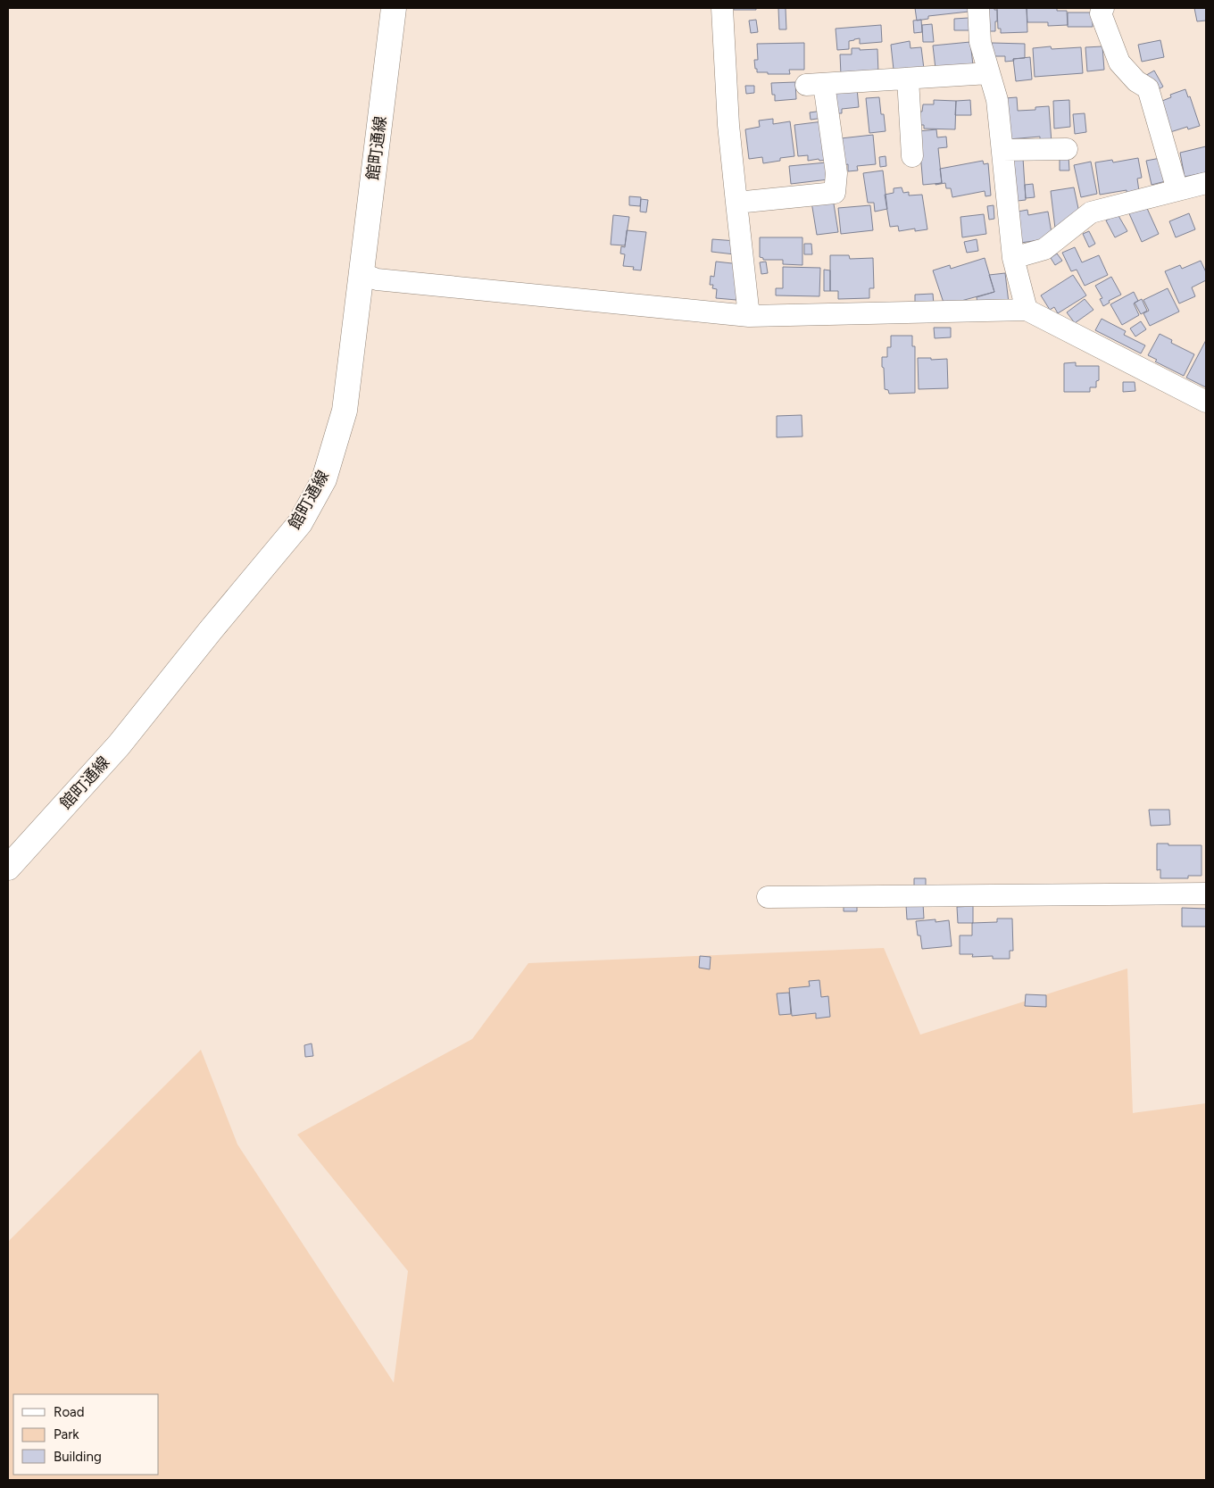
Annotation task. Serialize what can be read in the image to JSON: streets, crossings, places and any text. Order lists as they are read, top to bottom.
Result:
{
  "streets": {
    "main road": ["館町通線"]
  },
  "legend": ["Road", "Park", "Building"]
}
